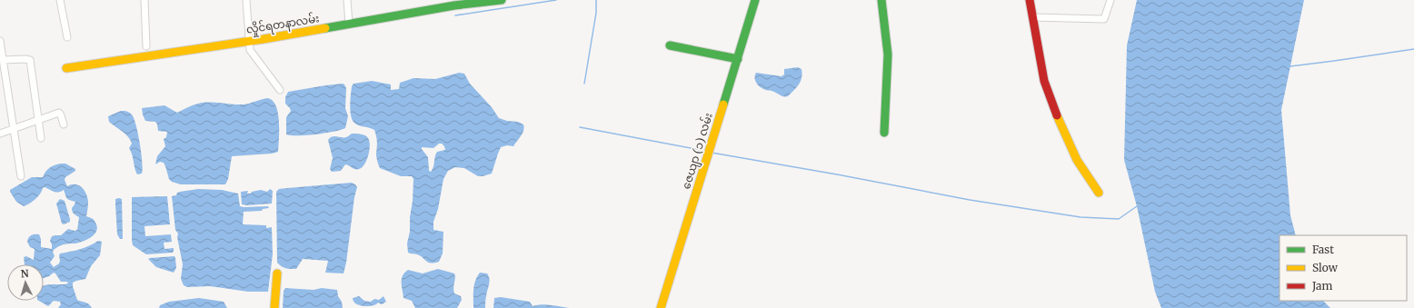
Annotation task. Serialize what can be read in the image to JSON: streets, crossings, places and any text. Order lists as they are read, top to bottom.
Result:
{
  "streets": {
    "street": ["လှိုင်ရတနာလမ်း", "ဇေယျာ (၁) လမ်း"]
  },
  "legend": ["Fast", "Slow", "Jam"],
  "north": "top"
}
